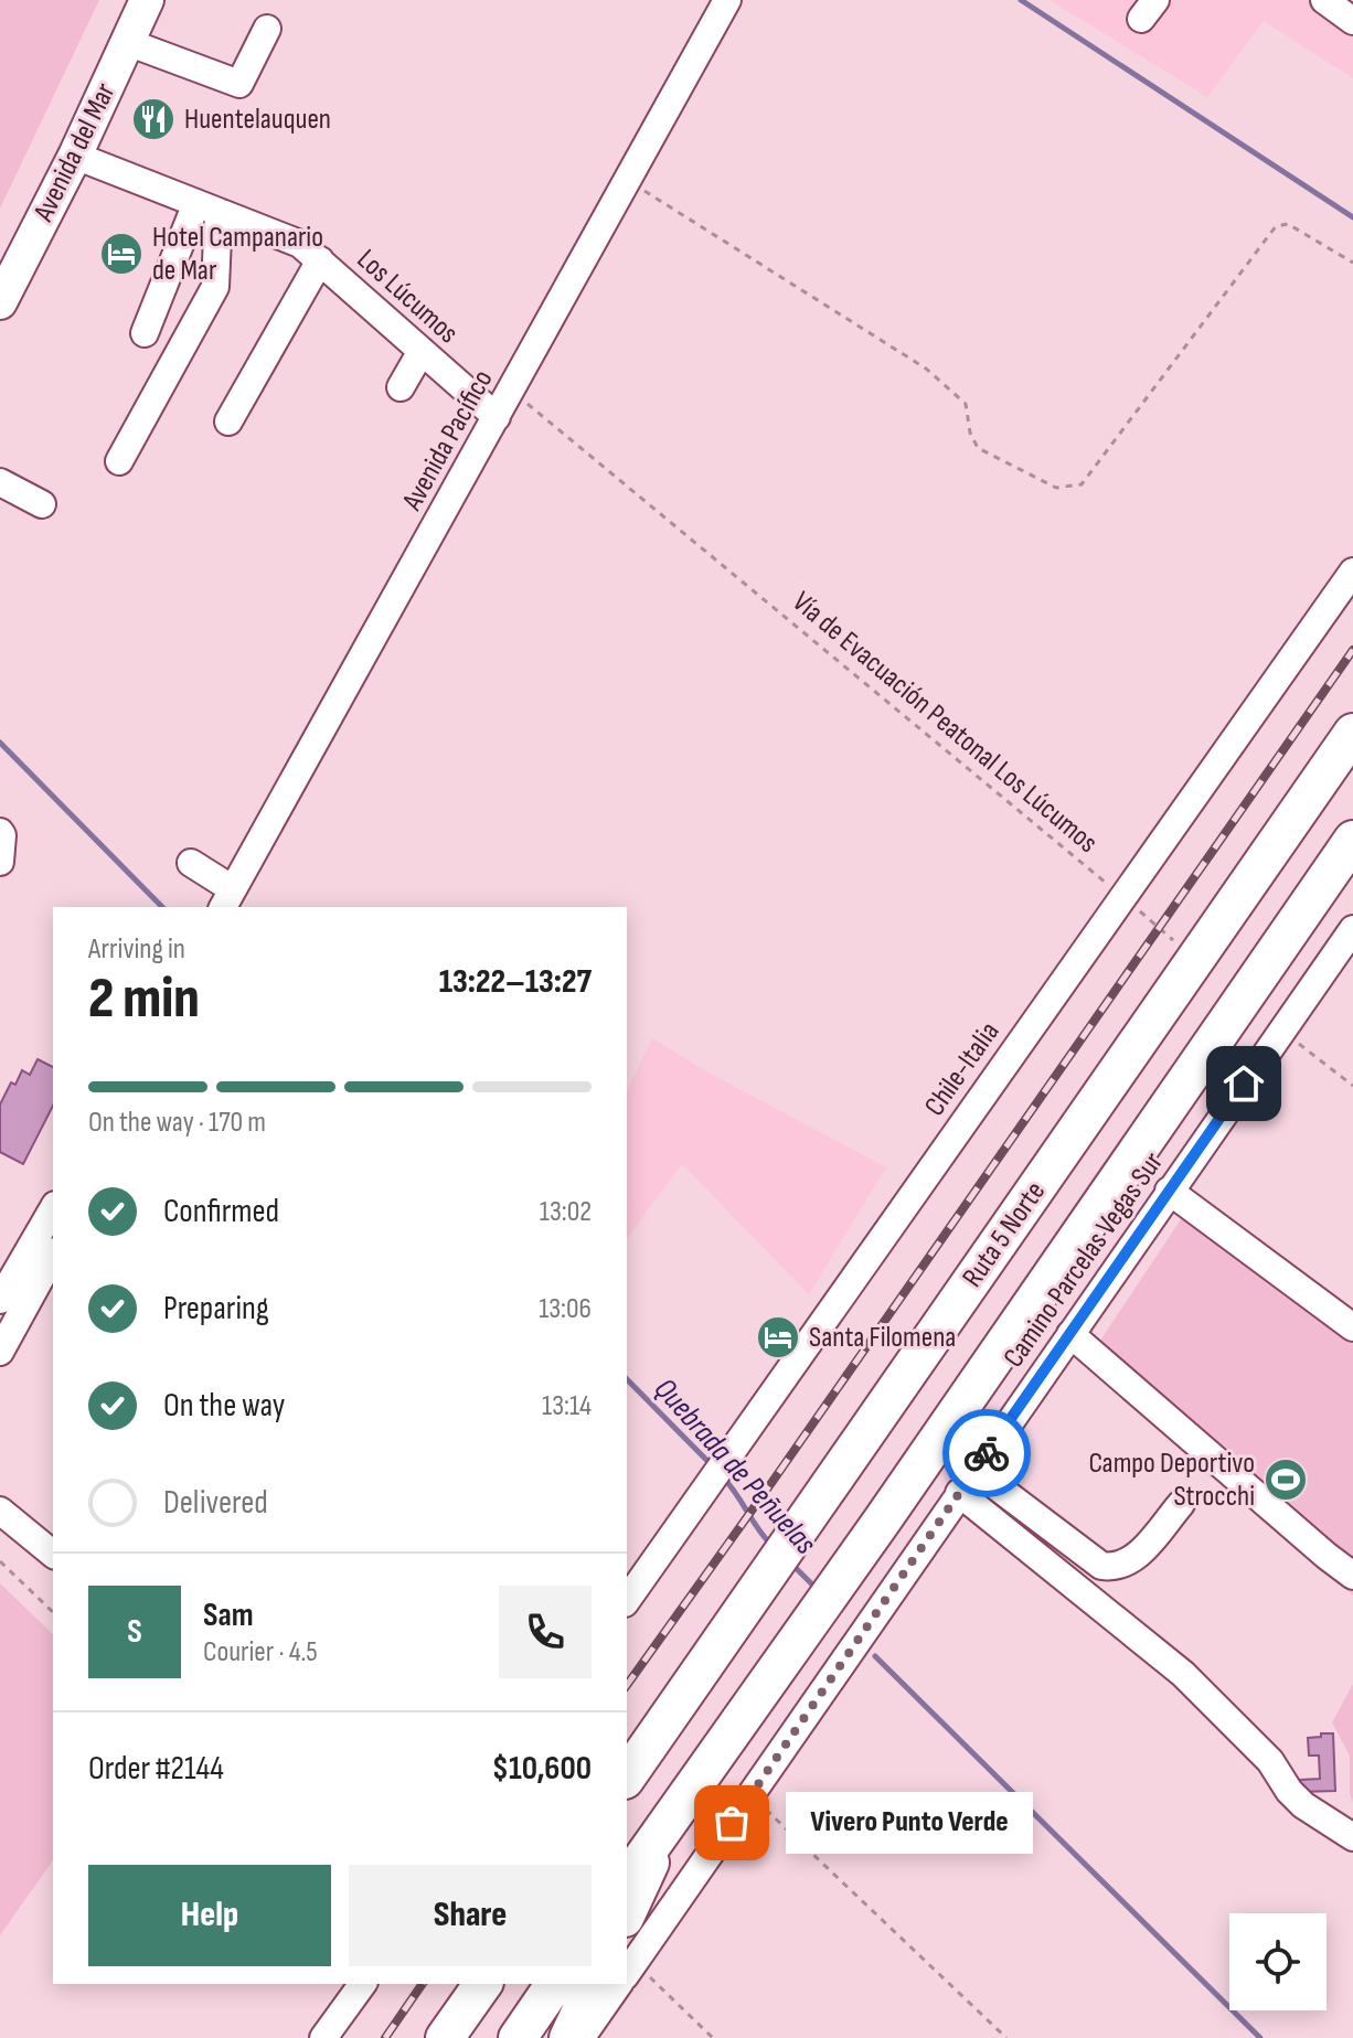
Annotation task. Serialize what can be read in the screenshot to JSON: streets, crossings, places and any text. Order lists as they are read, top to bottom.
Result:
{
  "streets": {
    "highway": ["Ruta 5 Norte"],
    "main road": ["Avenida del Mar"],
    "street": [
      "Los Lúcumos",
      "Avenida Pacífico",
      "Chile-Italia",
      "Camino Parcelas Vegas Sur"
    ],
    "path": ["Vía de Evacuación Peatonal Los Lúcumos"]
  },
  "crossings": [
    ["Avenida del Mar", "Los Lúcumos"],
    ["Los Lúcumos", "Avenida Pacífico"],
    ["Avenida Pacífico", "Vía de Evacuación Peatonal Los Lúcumos"],
    ["Vía de Evacuación Peatonal Los Lúcumos", "Chile-Italia"],
    ["Vía de Evacuación Peatonal Los Lúcumos", "Ruta 5 Norte"]
  ],
  "water": ["Quebrada de Peñuelas"],
  "places": {
    "restaurant": ["Huentelauquen"],
    "hotel": ["Hotel Campanario de Mar", "Santa Filomena"],
    "sports": ["Campo Deportivo Strocchi"],
    "other": ["Vivero Punto Verde"]
  },
  "page": {
    "heading": ["2 min", "Arriving in", "13:22–13:27"],
    "panel": [
      "Sam",
      "Courier · 4.5",
      "Order #2144",
      "$10,600"
    ],
    "bar": "On the way · 170 m",
    "list": [
      ["Confirmed", "13:02"],
      ["Preparing", "13:06"],
      ["On the way", "13:14"],
      "Delivered"
    ],
    "round": "S",
    "bubble": "Vivero Punto Verde",
    "buttons": ["Help", "Share"]
  }
}
